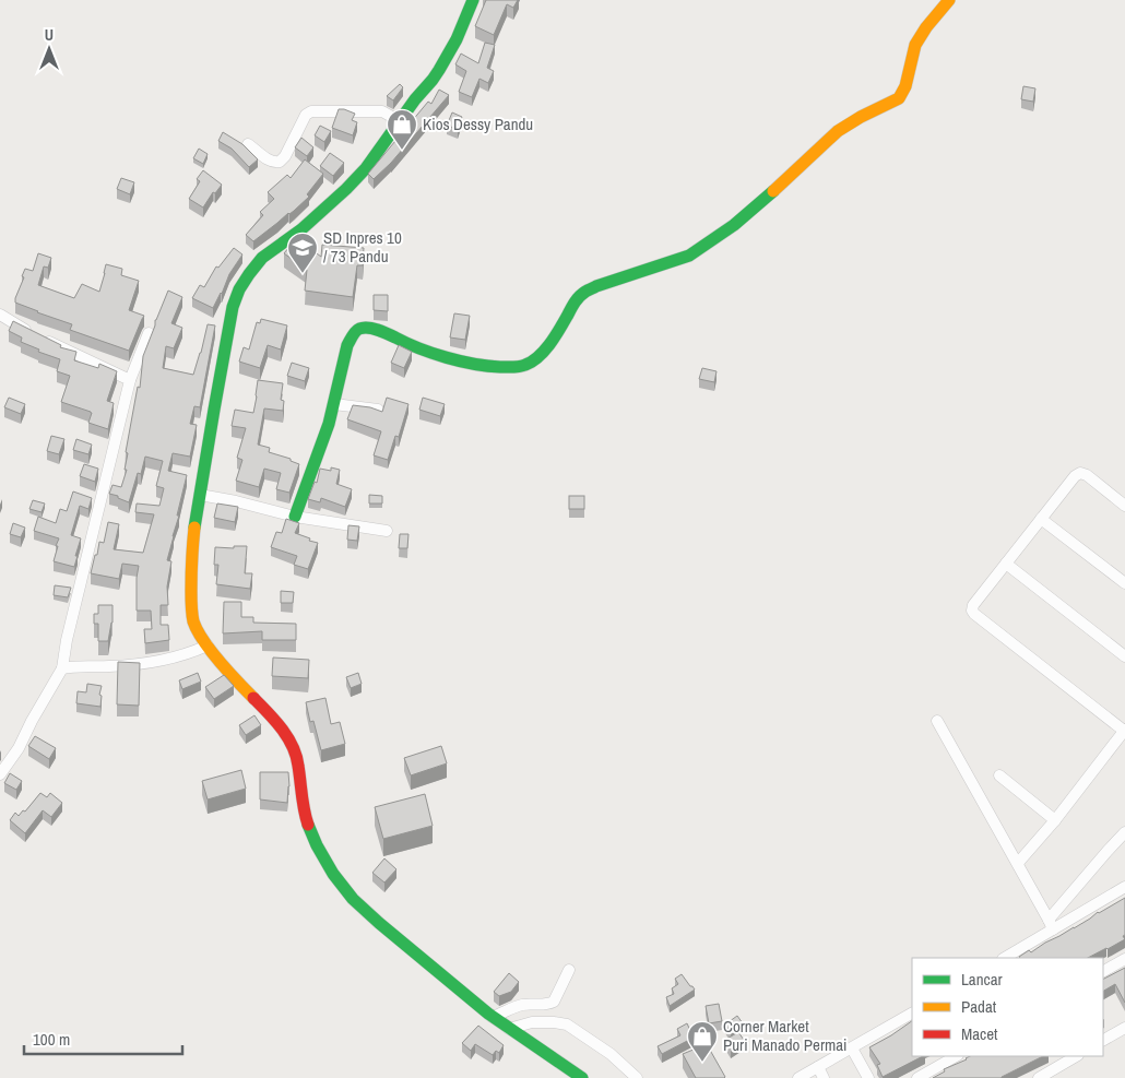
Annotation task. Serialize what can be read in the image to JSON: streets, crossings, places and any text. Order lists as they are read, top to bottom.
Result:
{
  "places": {
    "shop": ["Kios Dessy Pandu", "Corner Market Puri Manado Permai"],
    "school or university": ["SD Inpres 10 / 73 Pandu"]
  },
  "legend": ["Lancar", "Padat", "Macet"],
  "scale_bar": "100 m",
  "north": "top"
}
